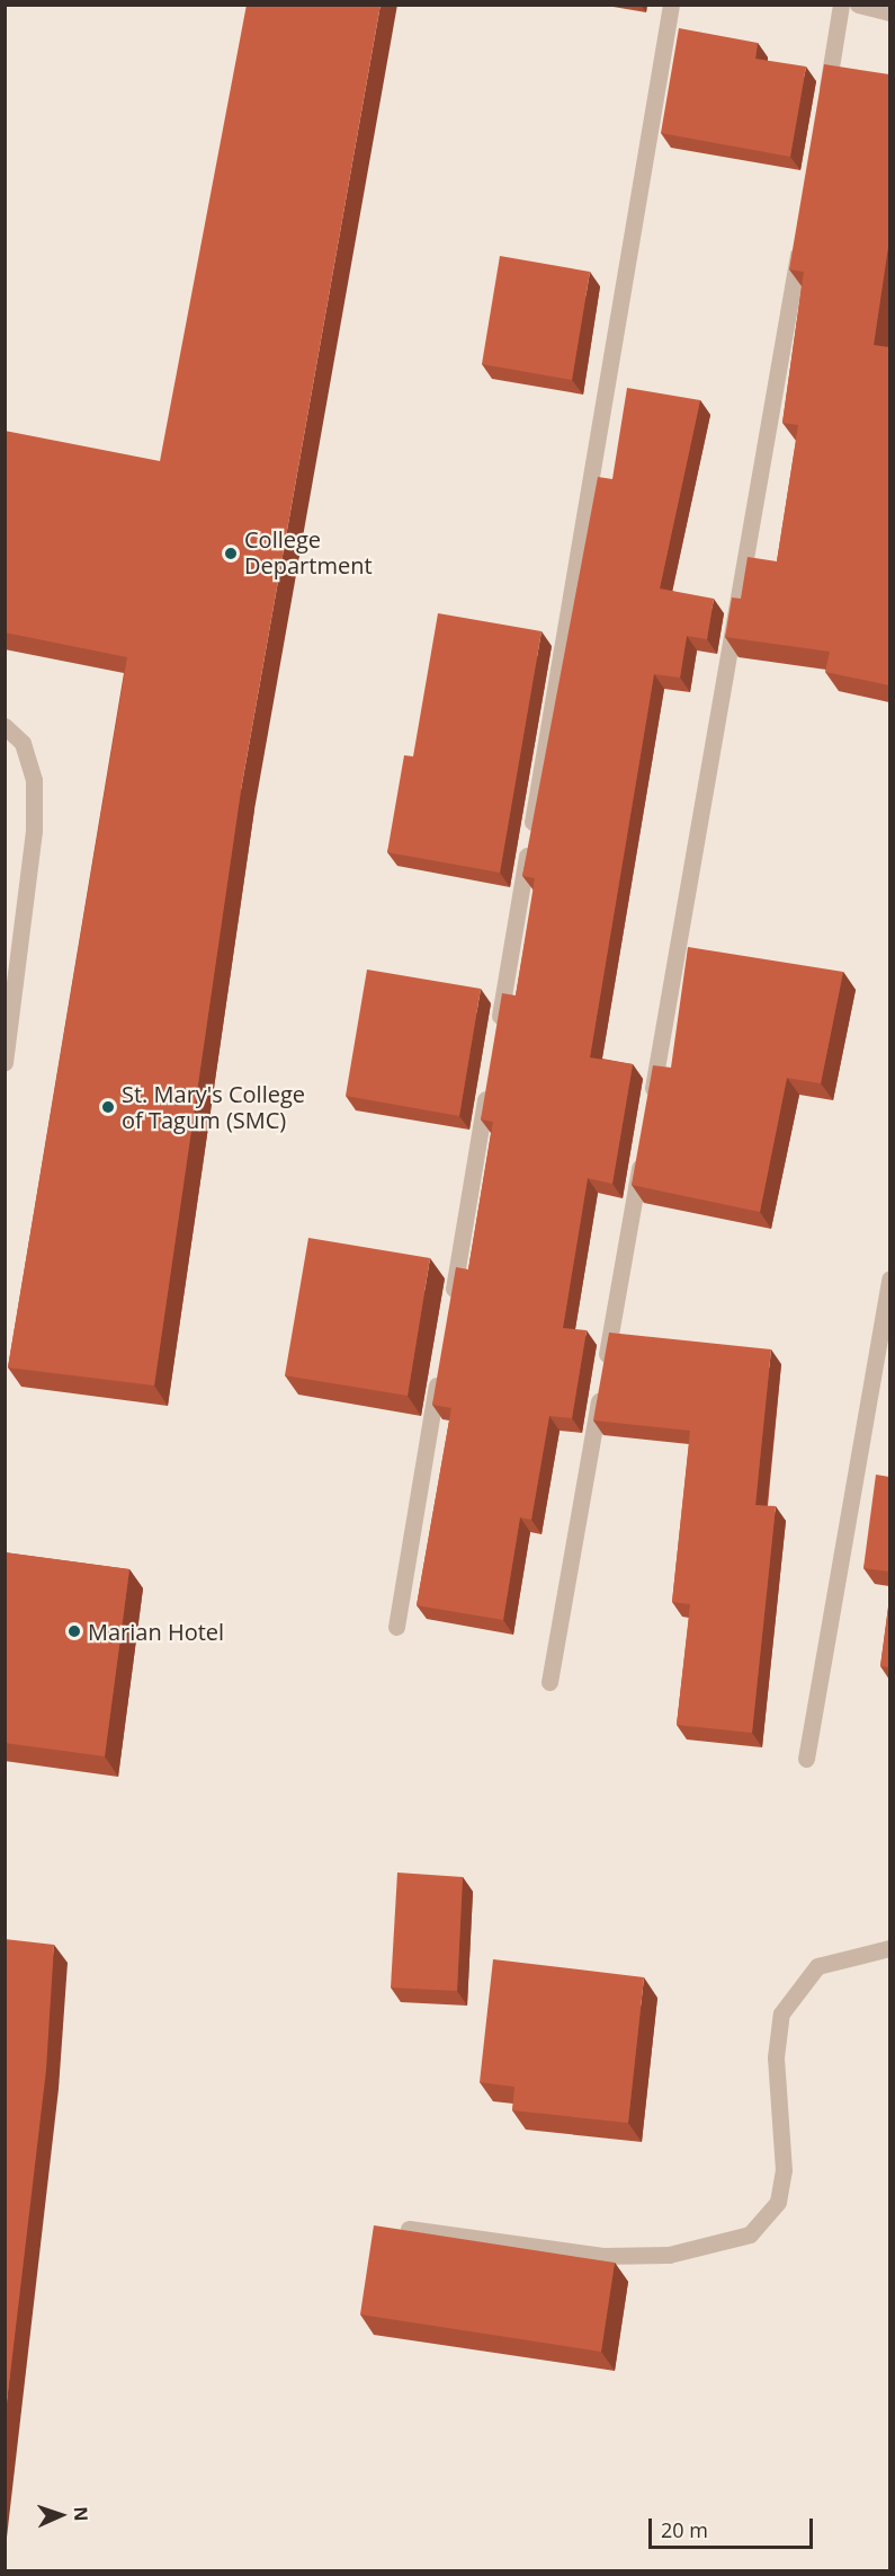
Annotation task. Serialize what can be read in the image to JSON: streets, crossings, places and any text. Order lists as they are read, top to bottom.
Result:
{
  "places": ["College Department", "St. Mary's College of Tagum (SMC)", "Marian Hotel"],
  "scale_bar": "20 m",
  "north": "right"
}
